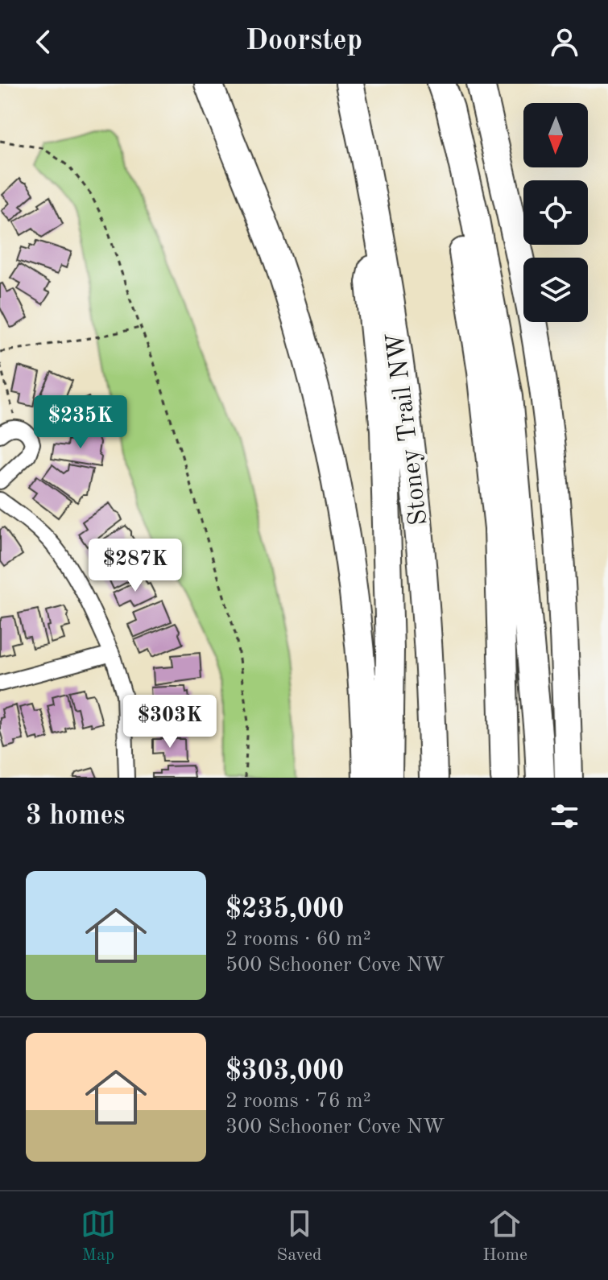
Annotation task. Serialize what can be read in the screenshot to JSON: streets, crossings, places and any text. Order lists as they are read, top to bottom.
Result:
{
  "streets": {
    "highway": ["Stoney Trail NW"]
  },
  "north": "bottom",
  "page": {
    "header": "Doorstep",
    "price": ["$235K", "$287K", "$303K"],
    "heading": "3 homes",
    "list": [
      {
        "name": "$235,000",
        "note": "2 rooms · 60 m² · 500 Schooner Cove NW"
      },
      {
        "name": "$303,000",
        "note": "2 rooms · 76 m² · 300 Schooner Cove NW"
      }
    ],
    "tabs": ["Map", "Saved", "Home"]
  }
}
